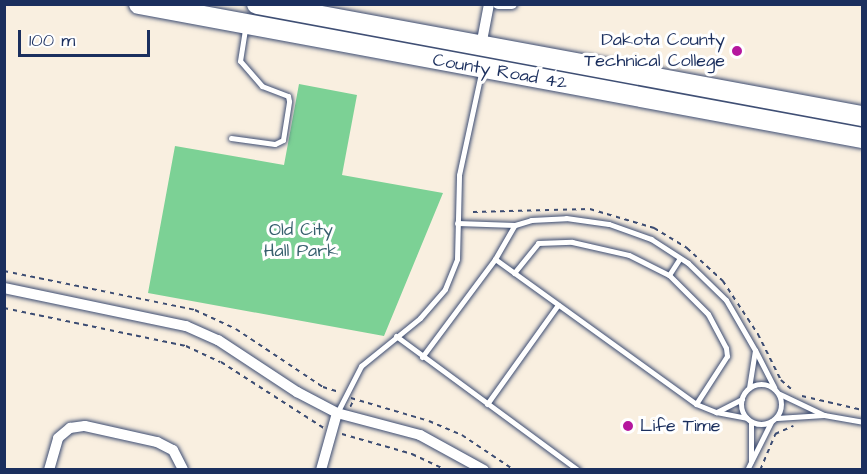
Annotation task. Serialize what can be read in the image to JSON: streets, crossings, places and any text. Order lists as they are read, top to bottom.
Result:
{
  "streets": {
    "highway": ["County Road 42"]
  },
  "parks": ["Old City Hall Park"],
  "places": ["Dakota County Technical College", "Life Time"],
  "scale_bar": "100 m"
}
